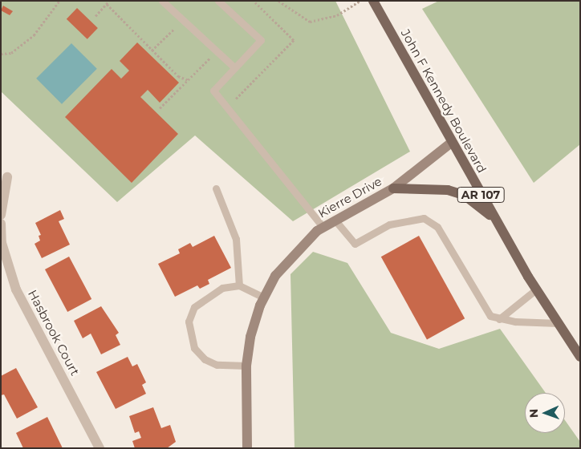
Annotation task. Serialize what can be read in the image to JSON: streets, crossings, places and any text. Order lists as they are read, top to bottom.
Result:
{
  "streets": {
    "main road": ["John F Kennedy Boulevard", "AR 107"],
    "street": ["Kierre Drive", "Hasbrook Court"]
  },
  "crossings": [
    ["John F Kennedy Boulevard", "Kierre Drive"]
  ],
  "north": "left"
}
